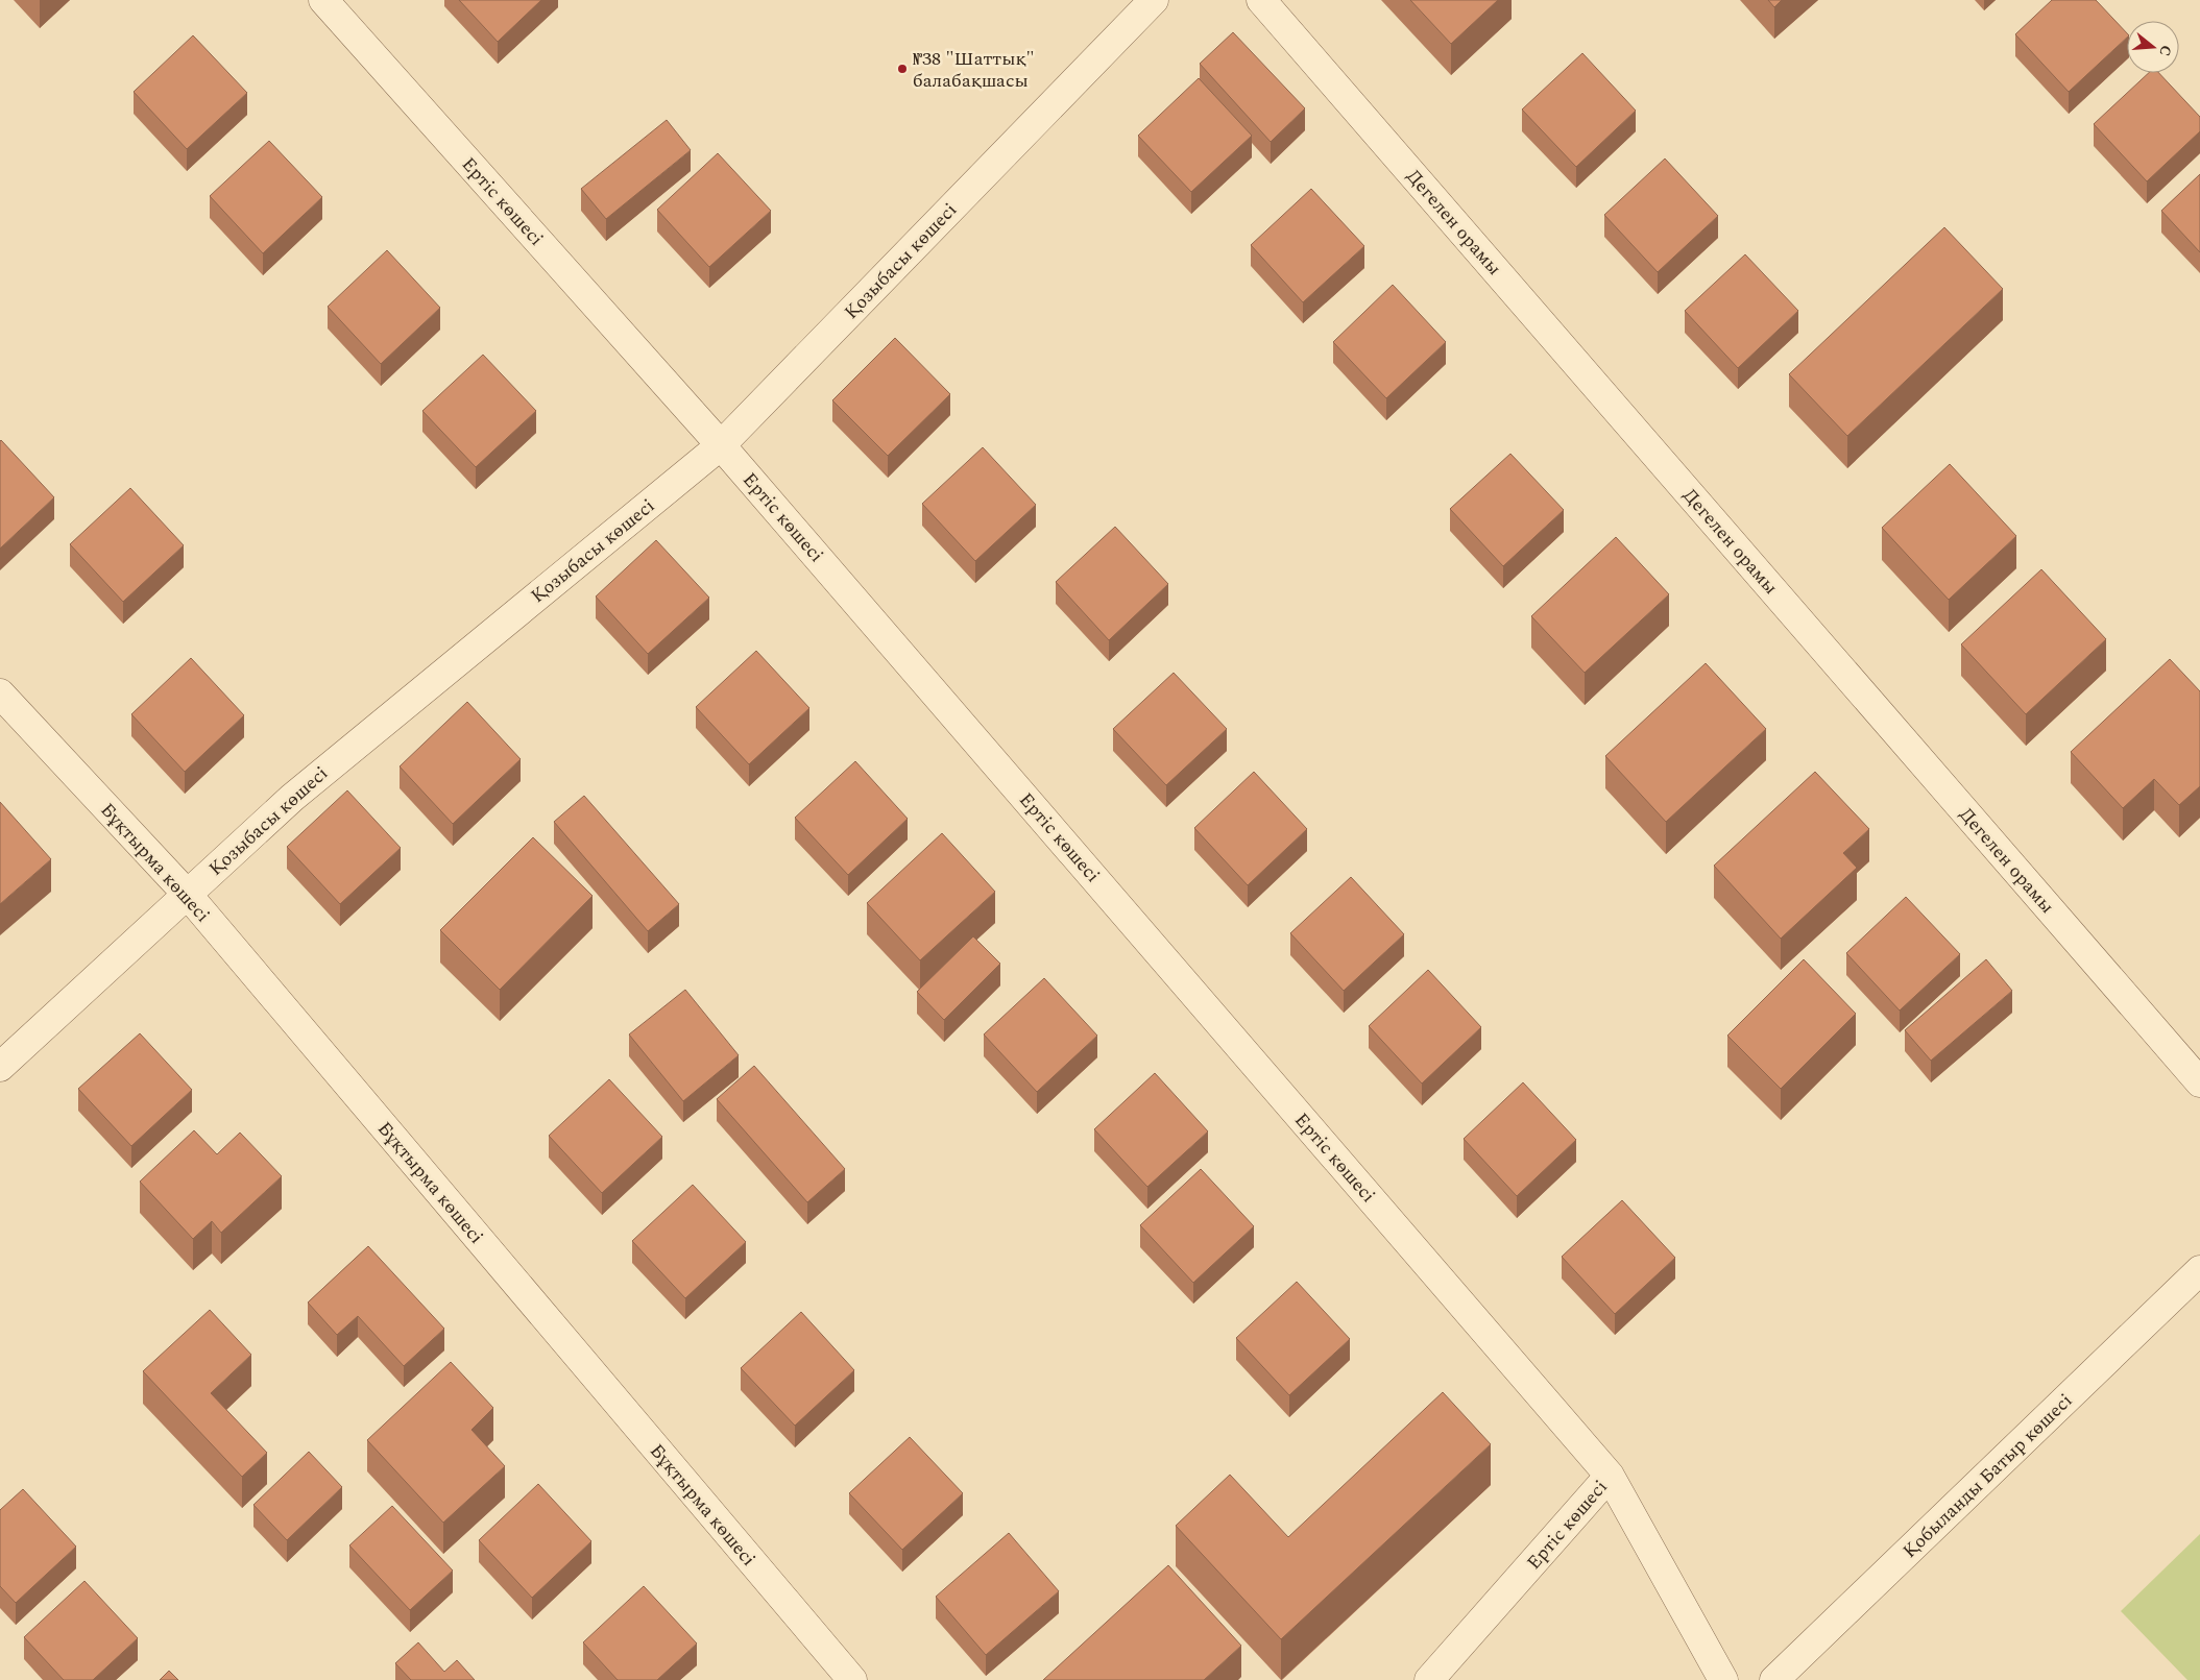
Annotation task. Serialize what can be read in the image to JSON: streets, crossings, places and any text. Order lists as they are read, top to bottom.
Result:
{
  "streets": {
    "street": [
      "Ертіс көшесі",
      "Дегелен орамы",
      "Қозыбасы көшесі",
      "Бұқтырма көшесі",
      "Қобыланды Батыр көшесі"
    ]
  },
  "crossings": [
    ["Ертіс көшесі", "Қозыбасы көшесі"],
    ["Қозыбасы көшесі", "Бұқтырма көшесі"]
  ],
  "places": ["№38 \"Шаттық\" балабақшасы"],
  "north": "right"
}
